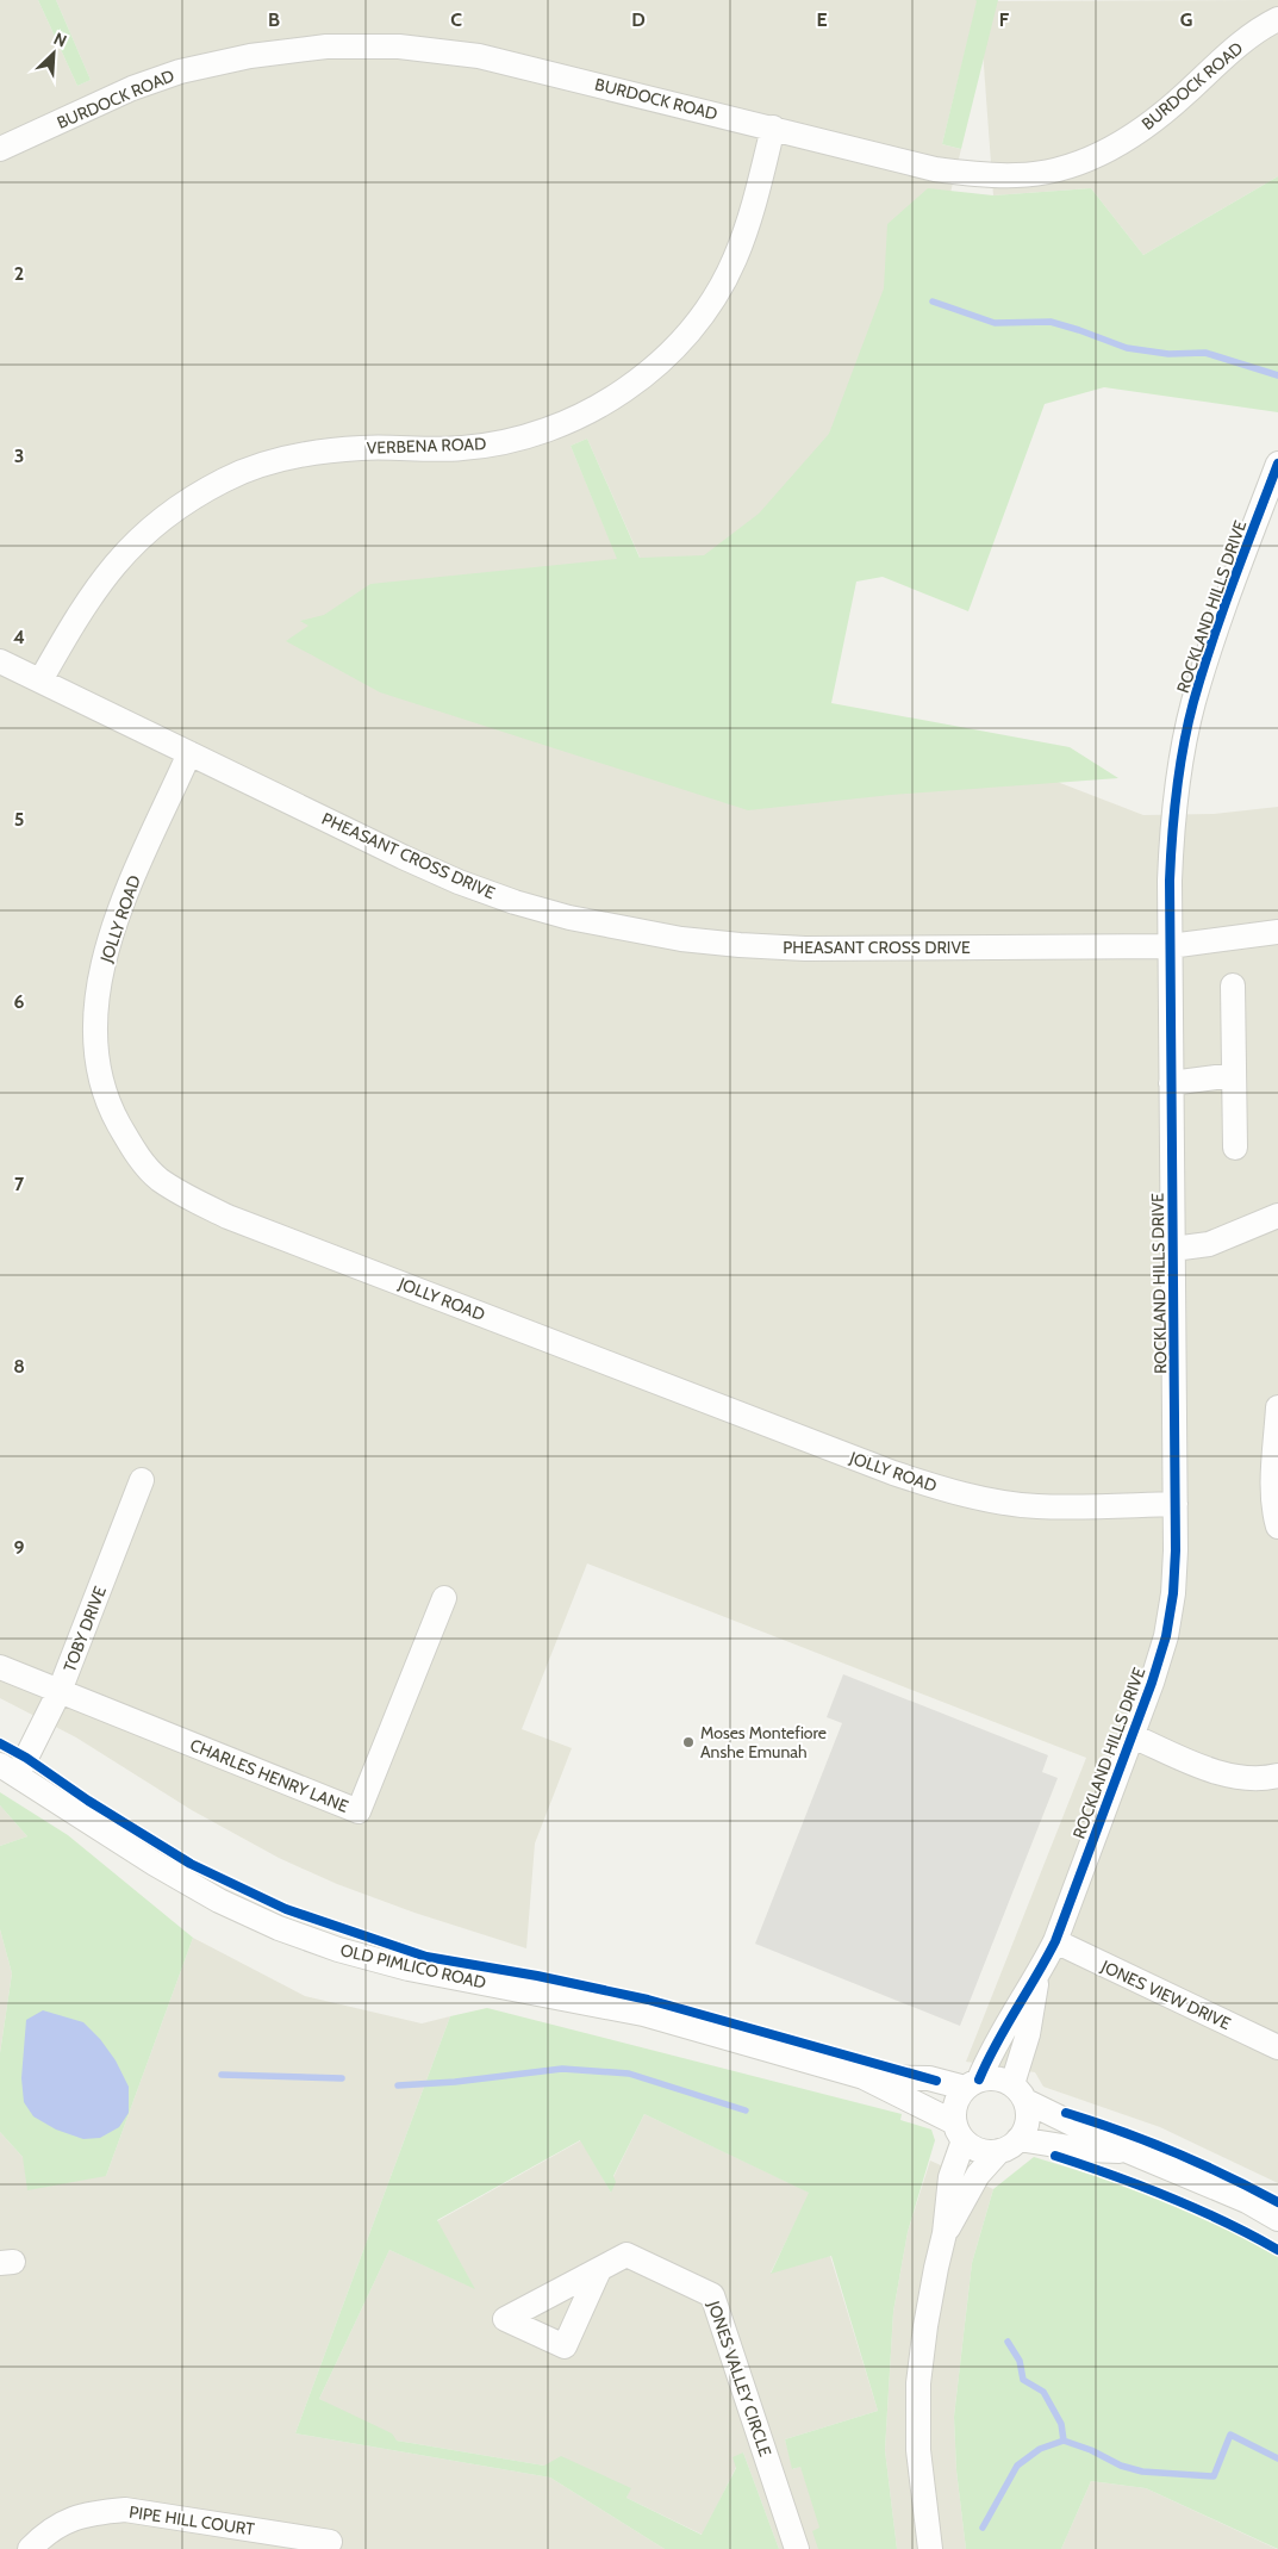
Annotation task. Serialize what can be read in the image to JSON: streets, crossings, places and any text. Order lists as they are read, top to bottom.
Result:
{
  "streets": {
    "street": [
      "BURDOCK ROAD",
      "VERBENA ROAD",
      "ROCKLAND HILLS DRIVE",
      "PHEASANT CROSS DRIVE",
      "JOLLY ROAD",
      "TOBY DRIVE",
      "CHARLES HENRY LANE",
      "OLD PIMLICO ROAD",
      "JONES VIEW DRIVE",
      "JONES VALLEY CIRCLE",
      "PIPE HILL COURT"
    ]
  },
  "crossings": [
    ["BURDOCK ROAD", "VERBENA ROAD"],
    ["VERBENA ROAD", "PHEASANT CROSS DRIVE"],
    ["ROCKLAND HILLS DRIVE", "PHEASANT CROSS DRIVE"],
    ["ROCKLAND HILLS DRIVE", "JOLLY ROAD"],
    ["ROCKLAND HILLS DRIVE", "OLD PIMLICO ROAD"],
    ["ROCKLAND HILLS DRIVE", "JONES VIEW DRIVE"],
    ["PHEASANT CROSS DRIVE", "JOLLY ROAD"],
    ["TOBY DRIVE", "CHARLES HENRY LANE"],
    ["TOBY DRIVE", "OLD PIMLICO ROAD"]
  ],
  "places": ["Moses Montefiore Anshe Emunah"],
  "north": "top right",
  "grid": {
    "columns": [
      "B",
      "C",
      "D",
      "E",
      "F",
      "G"
    ],
    "rows": [
      "2",
      "3",
      "4",
      "5",
      "6",
      "7",
      "8",
      "9"
    ]
  }
}
